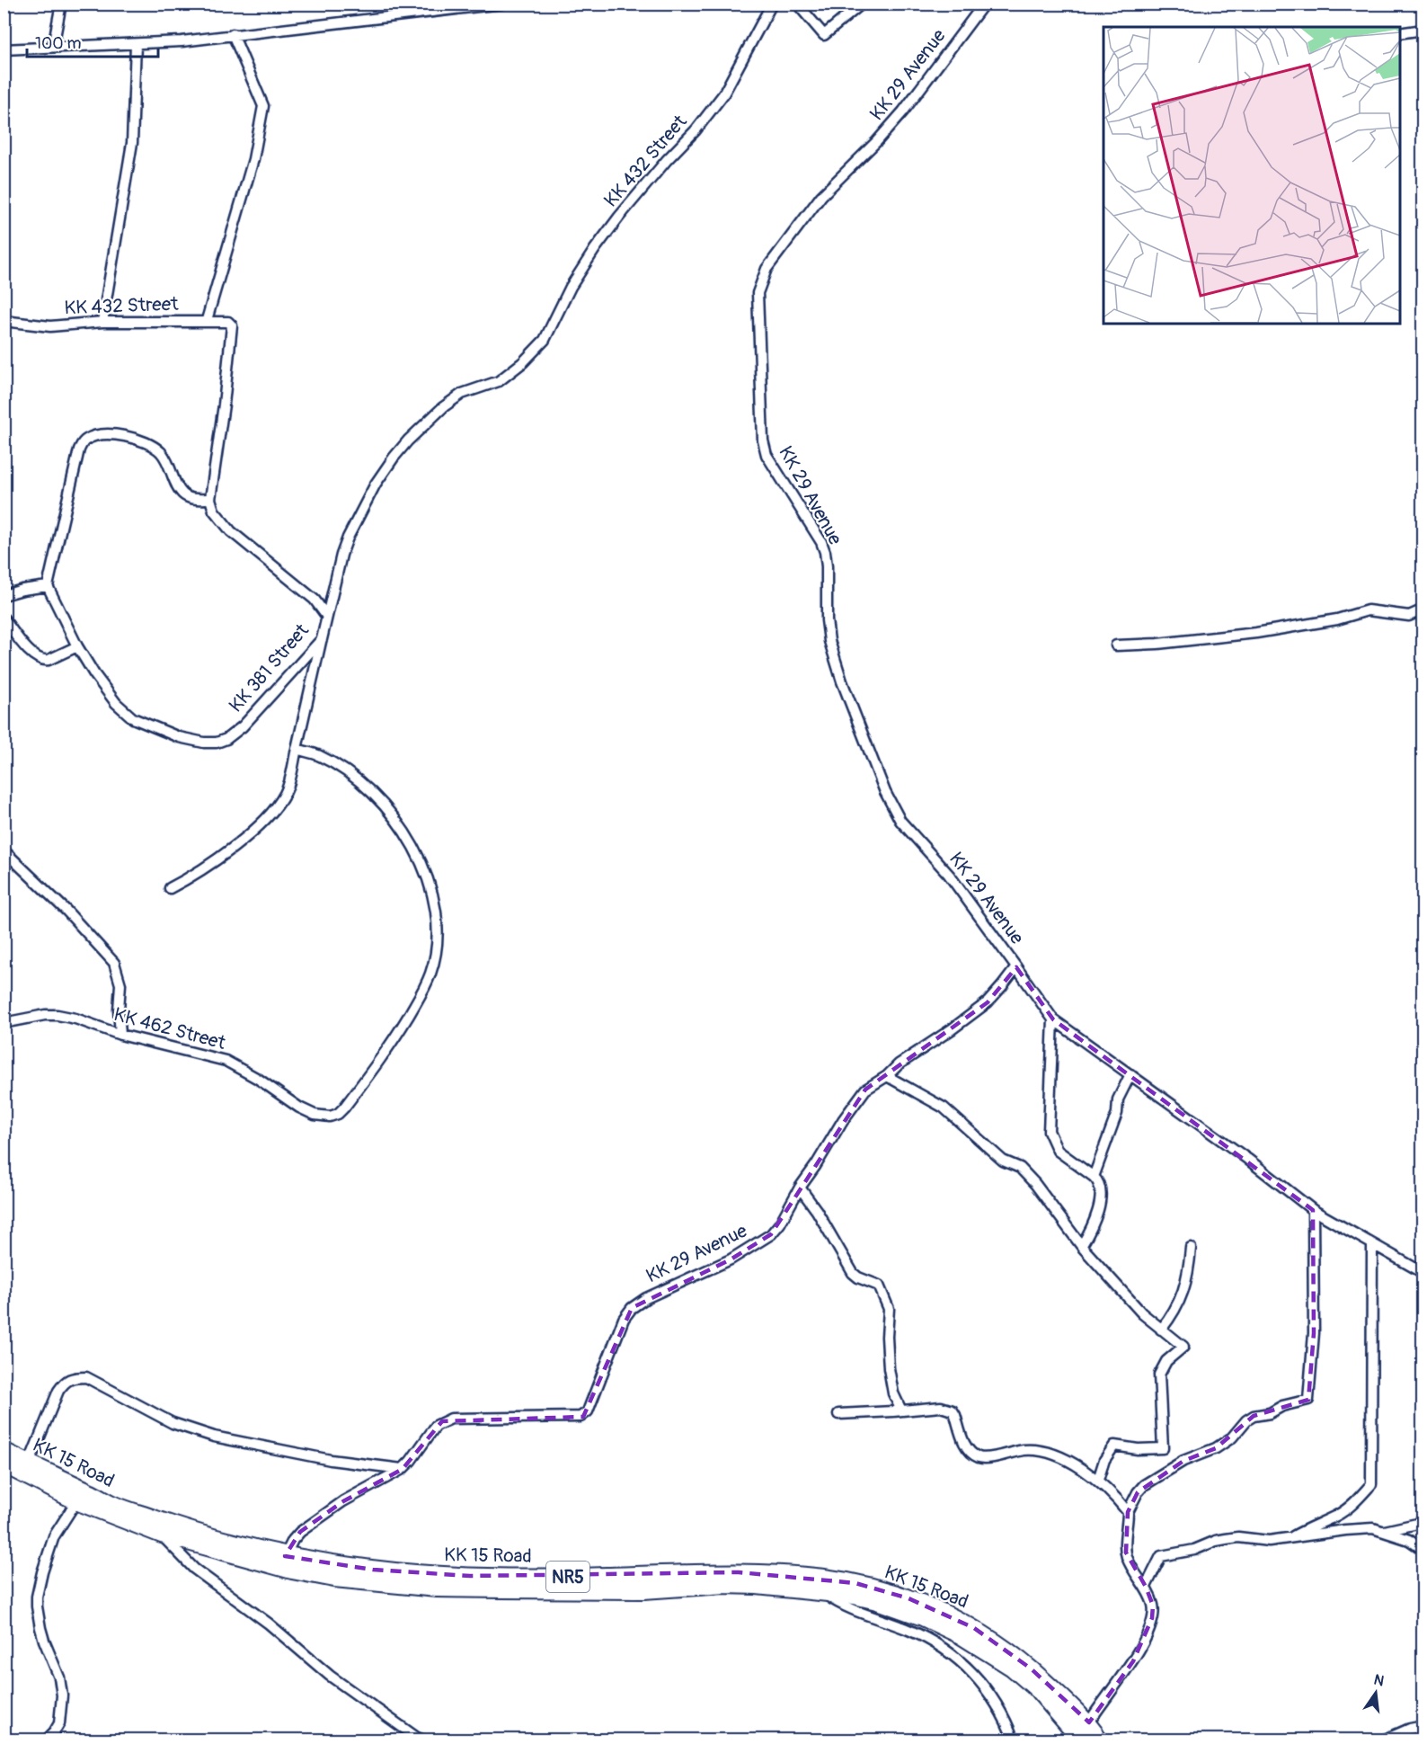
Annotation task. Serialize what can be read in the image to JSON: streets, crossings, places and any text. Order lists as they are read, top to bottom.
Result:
{
  "streets": {
    "highway": ["KK 15 Road", "NR5"],
    "street": [
      "KK 29 Avenue",
      "KK 432 Street",
      "KK 381 Street",
      "KK 462 Street"
    ]
  },
  "crossings": [
    ["KK 29 Avenue", "KK 15 Road"],
    ["KK 432 Street", "KK 381 Street"]
  ],
  "scale_bar": "100 m",
  "north": "top"
}
